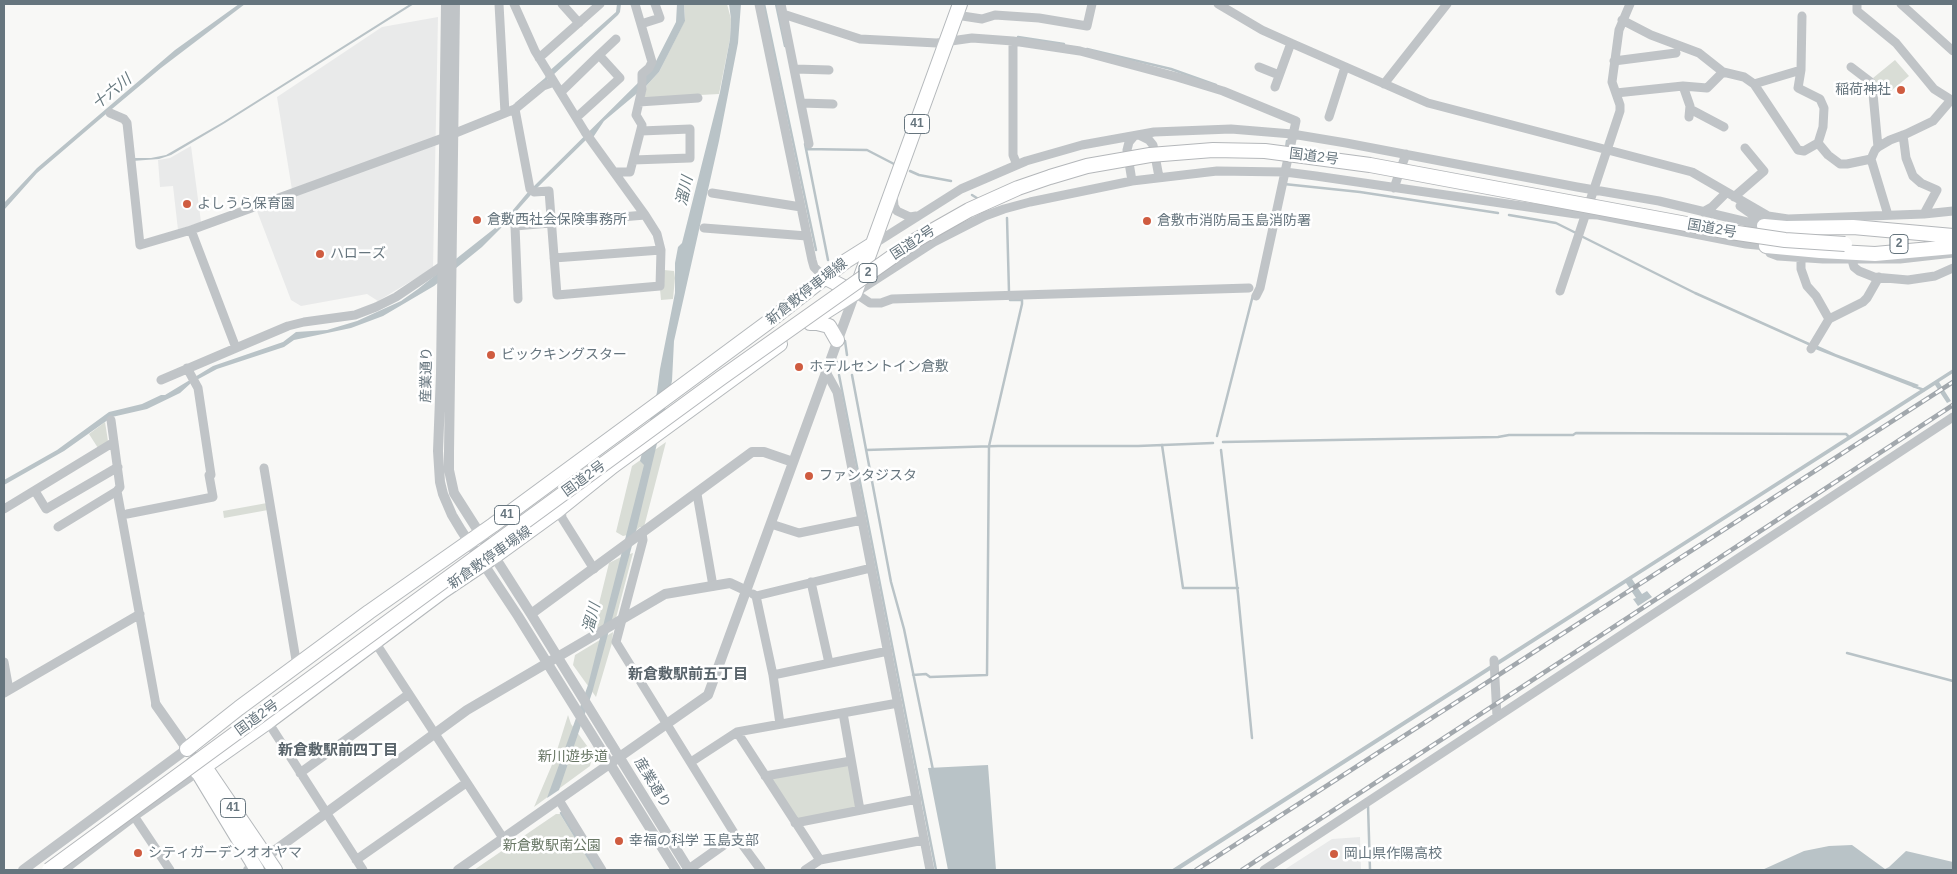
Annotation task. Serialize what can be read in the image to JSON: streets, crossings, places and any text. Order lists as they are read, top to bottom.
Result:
{
  "streets": {
    "main road": [
      "41",
      "国道2号",
      "2",
      "新倉敷停車場線"
    ],
    "street": ["産業通り"]
  },
  "crossings": [
    ["41", "新倉敷停車場線"],
    ["新倉敷停車場線", "産業通り"]
  ],
  "districts": ["新倉敷駅前五丁目", "新倉敷駅前四丁目"],
  "water": ["十六川", "溜川"],
  "parks": ["新川遊歩道", "新倉敷駅南公園"],
  "places": [
    "稲荷神社",
    "よしうら保育園",
    "倉敷西社会保険事務所",
    "倉敷市消防局玉島消防署",
    "ハローズ",
    "ビックキングスター",
    "ホテルセントイン倉敷",
    "ファンタジスタ",
    "幸福の科学 玉島支部",
    "シティガーデンオオヤマ",
    "岡山県作陽高校"
  ]
}
